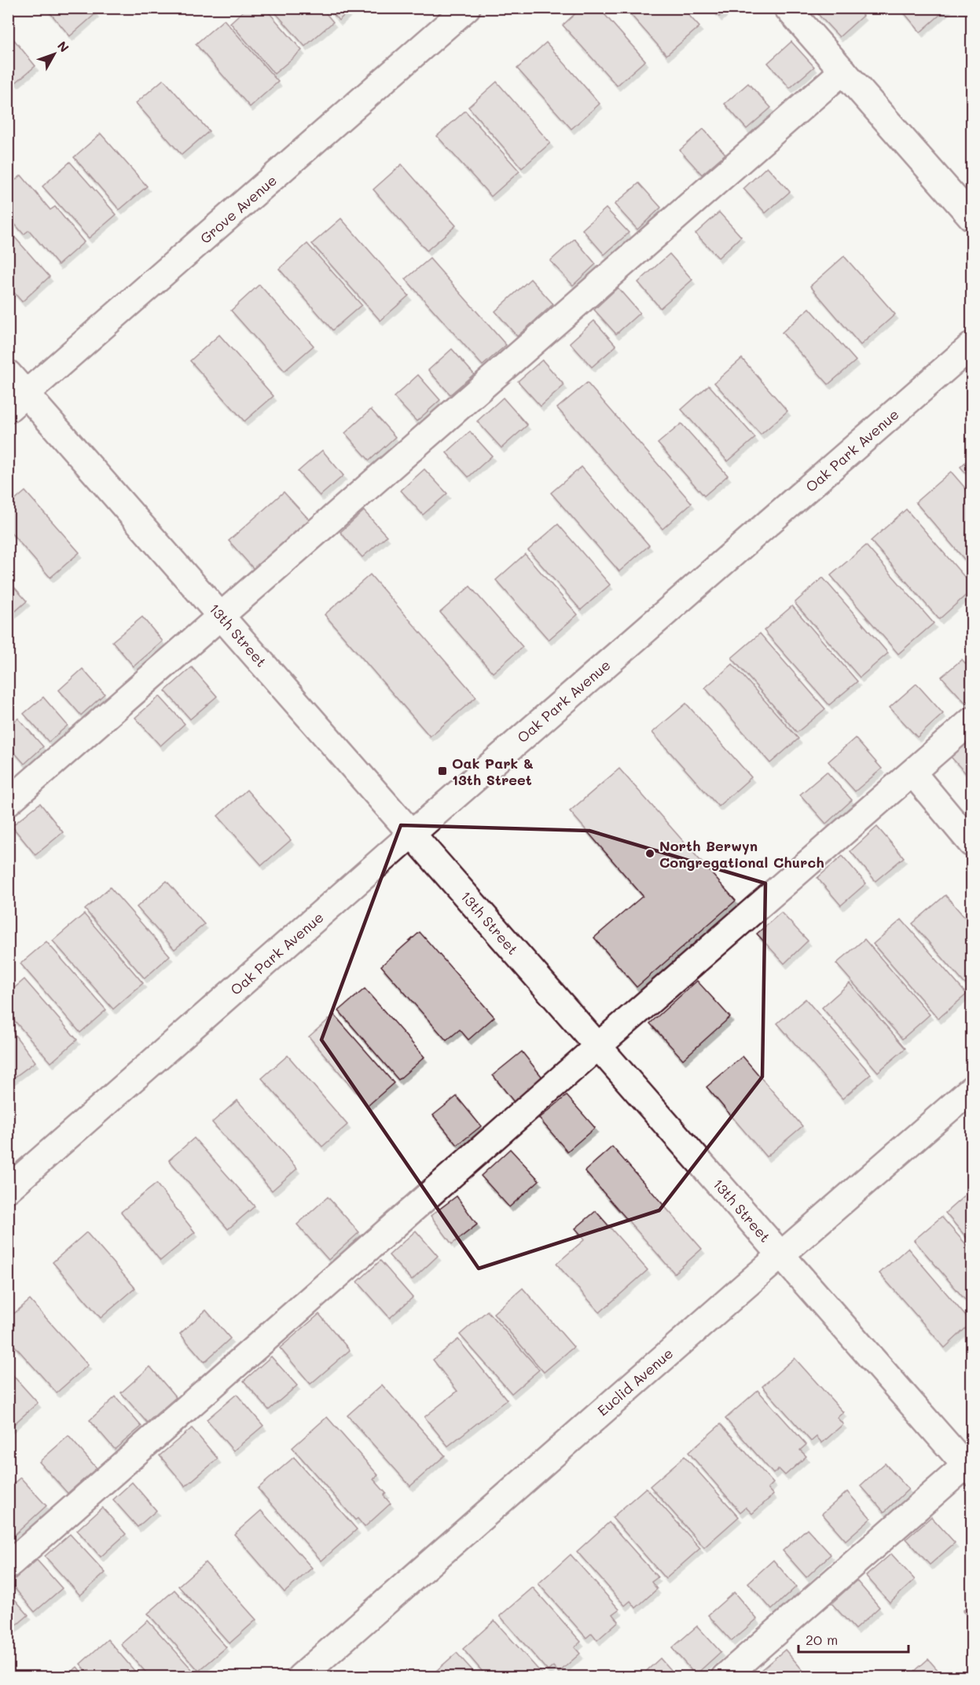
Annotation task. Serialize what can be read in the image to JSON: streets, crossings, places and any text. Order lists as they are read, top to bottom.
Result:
{
  "streets": {
    "street": [
      "Grove Avenue",
      "Oak Park Avenue",
      "13th Street",
      "Euclid Avenue"
    ]
  },
  "crossings": [
    ["Grove Avenue", "13th Street"],
    ["Oak Park Avenue", "13th Street"],
    ["13th Street", "Euclid Avenue"]
  ],
  "places": {
    "transit": ["Oak Park & 13th Street"],
    "other": ["North Berwyn Congregational Church"]
  },
  "scale_bar": "20 m",
  "north": "top right"
}
